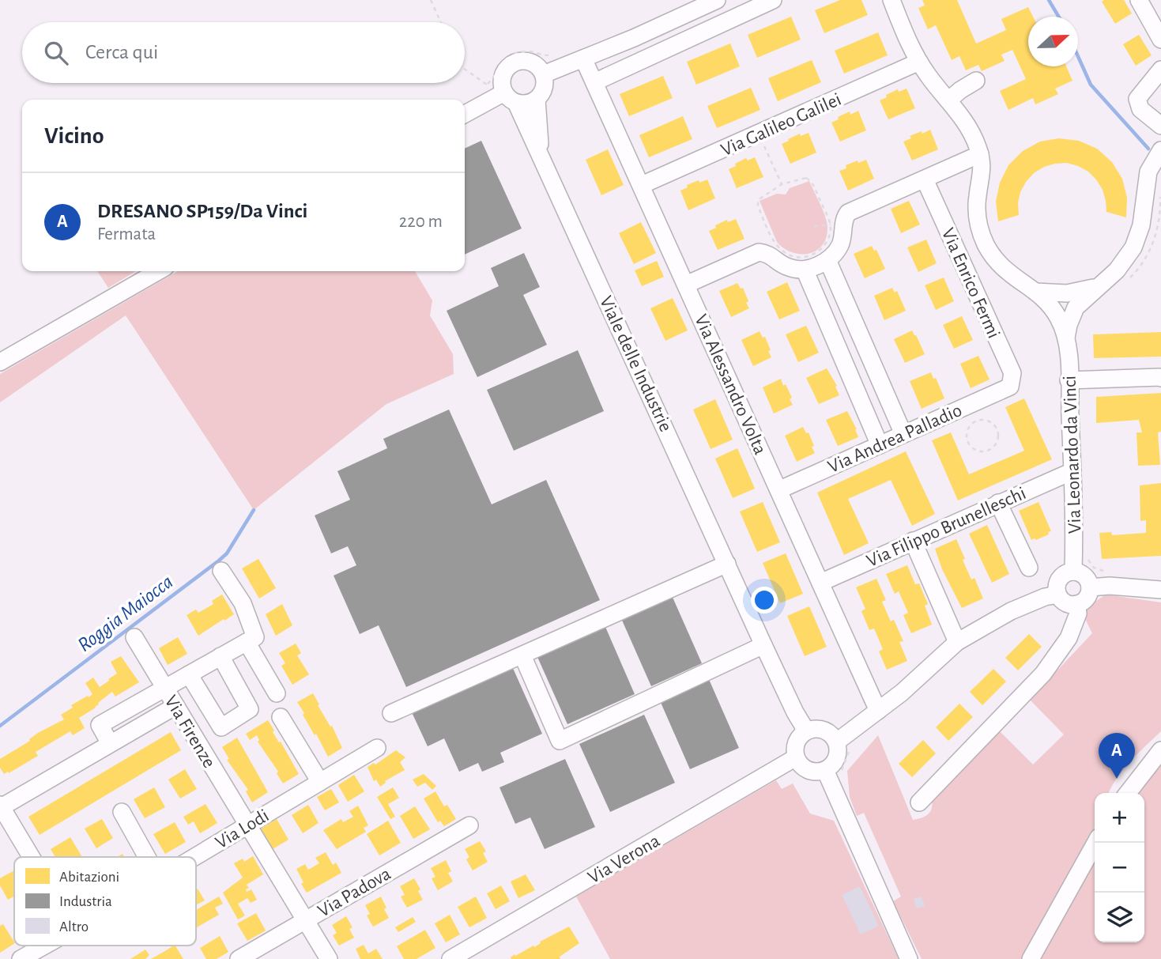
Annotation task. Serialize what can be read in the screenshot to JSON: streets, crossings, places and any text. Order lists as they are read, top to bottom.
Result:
{
  "streets": {
    "street": [
      "Via Galileo Galilei",
      "Via Enrico Fermi",
      "Viale delle Industrie",
      "Via Alessandro Volta",
      "Via Andrea Palladio",
      "Via Leonardo da Vinci",
      "Via Filippo Brunelleschi",
      "Via Firenze",
      "Via Lodi",
      "Via Verona",
      "Via Padova"
    ]
  },
  "crossings": [
    ["Via Galileo Galilei", "Via Alessandro Volta"],
    ["Via Galileo Galilei", "Via Leonardo da Vinci"],
    ["Via Enrico Fermi", "Via Andrea Palladio"],
    ["Viale delle Industrie", "Via Verona"],
    ["Via Alessandro Volta", "Via Andrea Palladio"],
    ["Via Alessandro Volta", "Via Filippo Brunelleschi"],
    ["Via Leonardo da Vinci", "Via Filippo Brunelleschi"],
    ["Via Firenze", "Via Lodi"],
    ["Via Firenze", "Via Padova"]
  ],
  "water": ["Roggia Maiocca"],
  "legend": ["Abitazioni", "Industria", "Altro"],
  "north": "right",
  "page": {
    "search": "Cerca qui",
    "heading": "Vicino",
    "list": [
      {
        "mark": "A",
        "name": "DRESANO SP159/Da Vinci",
        "note": "Fermata",
        "value": "220 m"
      }
    ],
    "pins": "A",
    "map_buttons": ["+", "−"]
  }
}
